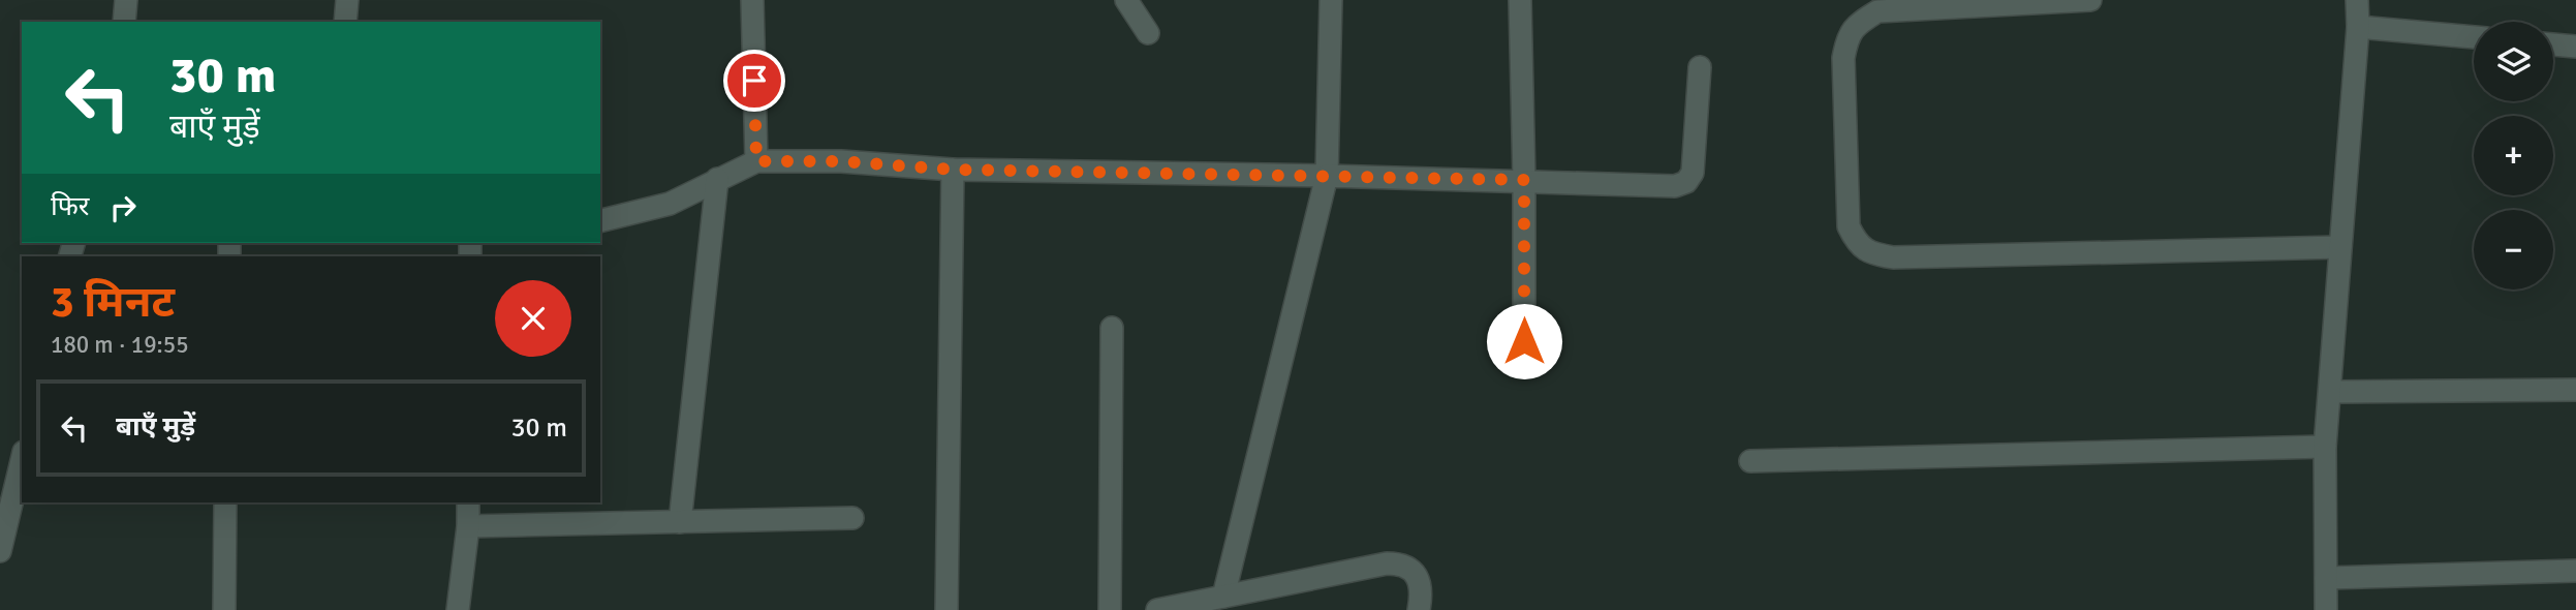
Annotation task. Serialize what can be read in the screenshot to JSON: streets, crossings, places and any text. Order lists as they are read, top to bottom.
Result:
{
  "page": {
    "map_buttons": ["+", "−"],
    "turn": ["30 m", "बाएँ मुड़ें"],
    "then": "फिर",
    "heading": ["3 मिनट", "180 m · 19:55"],
    "list": [
      {
        "name": "बाएँ मुड़ें",
        "value": "30 m"
      }
    ]
  }
}
